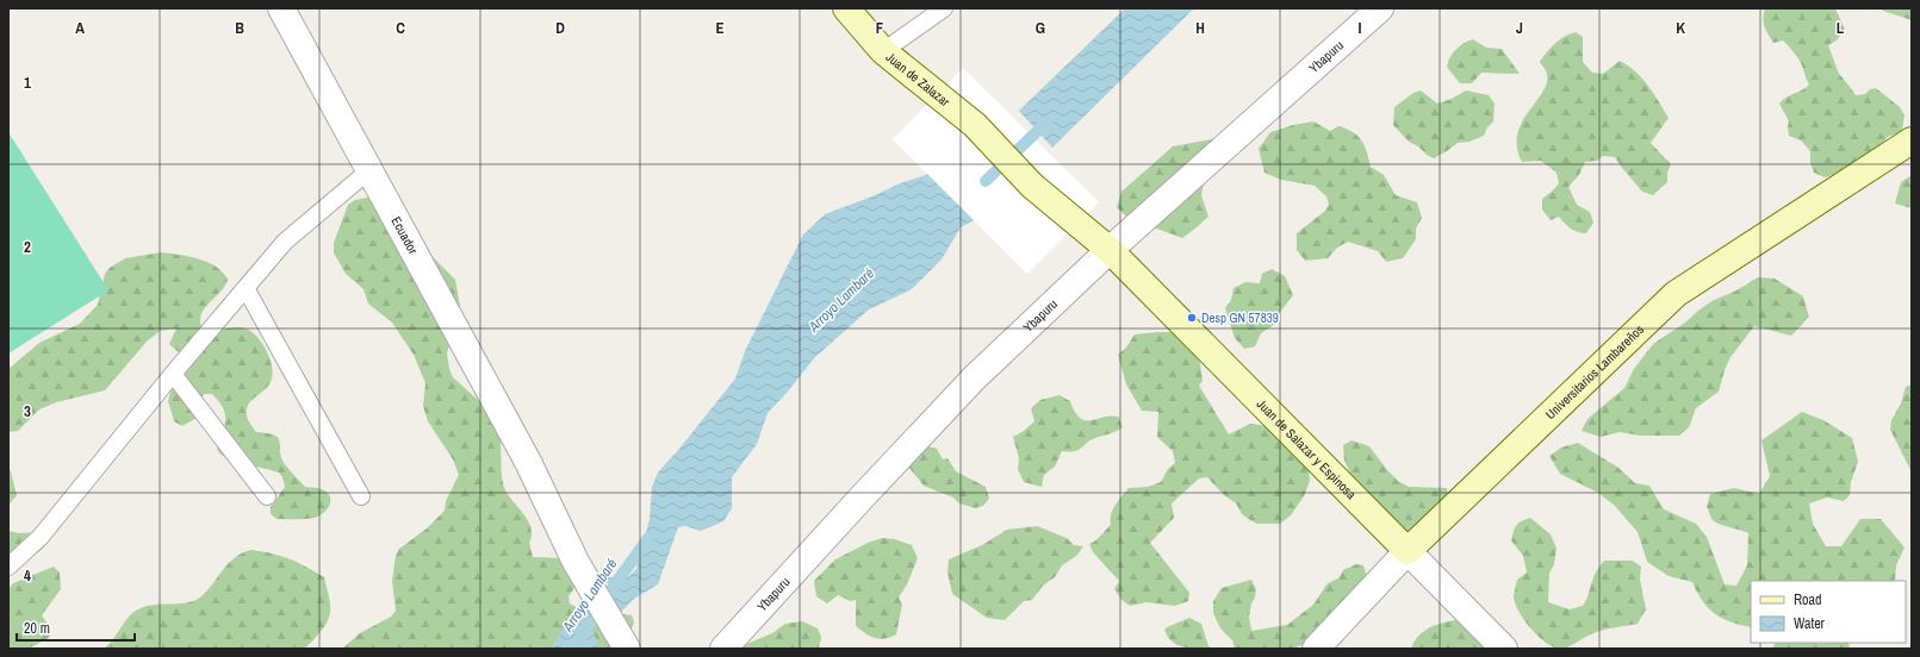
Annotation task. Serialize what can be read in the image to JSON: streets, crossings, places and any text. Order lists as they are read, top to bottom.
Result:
{
  "streets": {
    "street": [
      "Ybapuru",
      "Juan de Zalazar",
      "Ecuador",
      "Universitarios Lambareños",
      "Juan de Salazar y Espinosa"
    ]
  },
  "crossings": [
    ["Ybapuru", "Juan de Zalazar"],
    ["Ybapuru", "Juan de Salazar y Espinosa"],
    ["Juan de Zalazar", "Juan de Salazar y Espinosa"],
    ["Universitarios Lambareños", "Juan de Salazar y Espinosa"]
  ],
  "water": ["Arroyo Lambaré"],
  "places": ["Desp GN 57839"],
  "legend": ["Road", "Water"],
  "scale_bar": "20 m",
  "grid": {
    "columns": [
      "A",
      "B",
      "C",
      "D",
      "E",
      "F",
      "G",
      "H",
      "I",
      "J",
      "K",
      "L"
    ],
    "rows": [
      "1",
      "2",
      "3",
      "4"
    ]
  }
}
